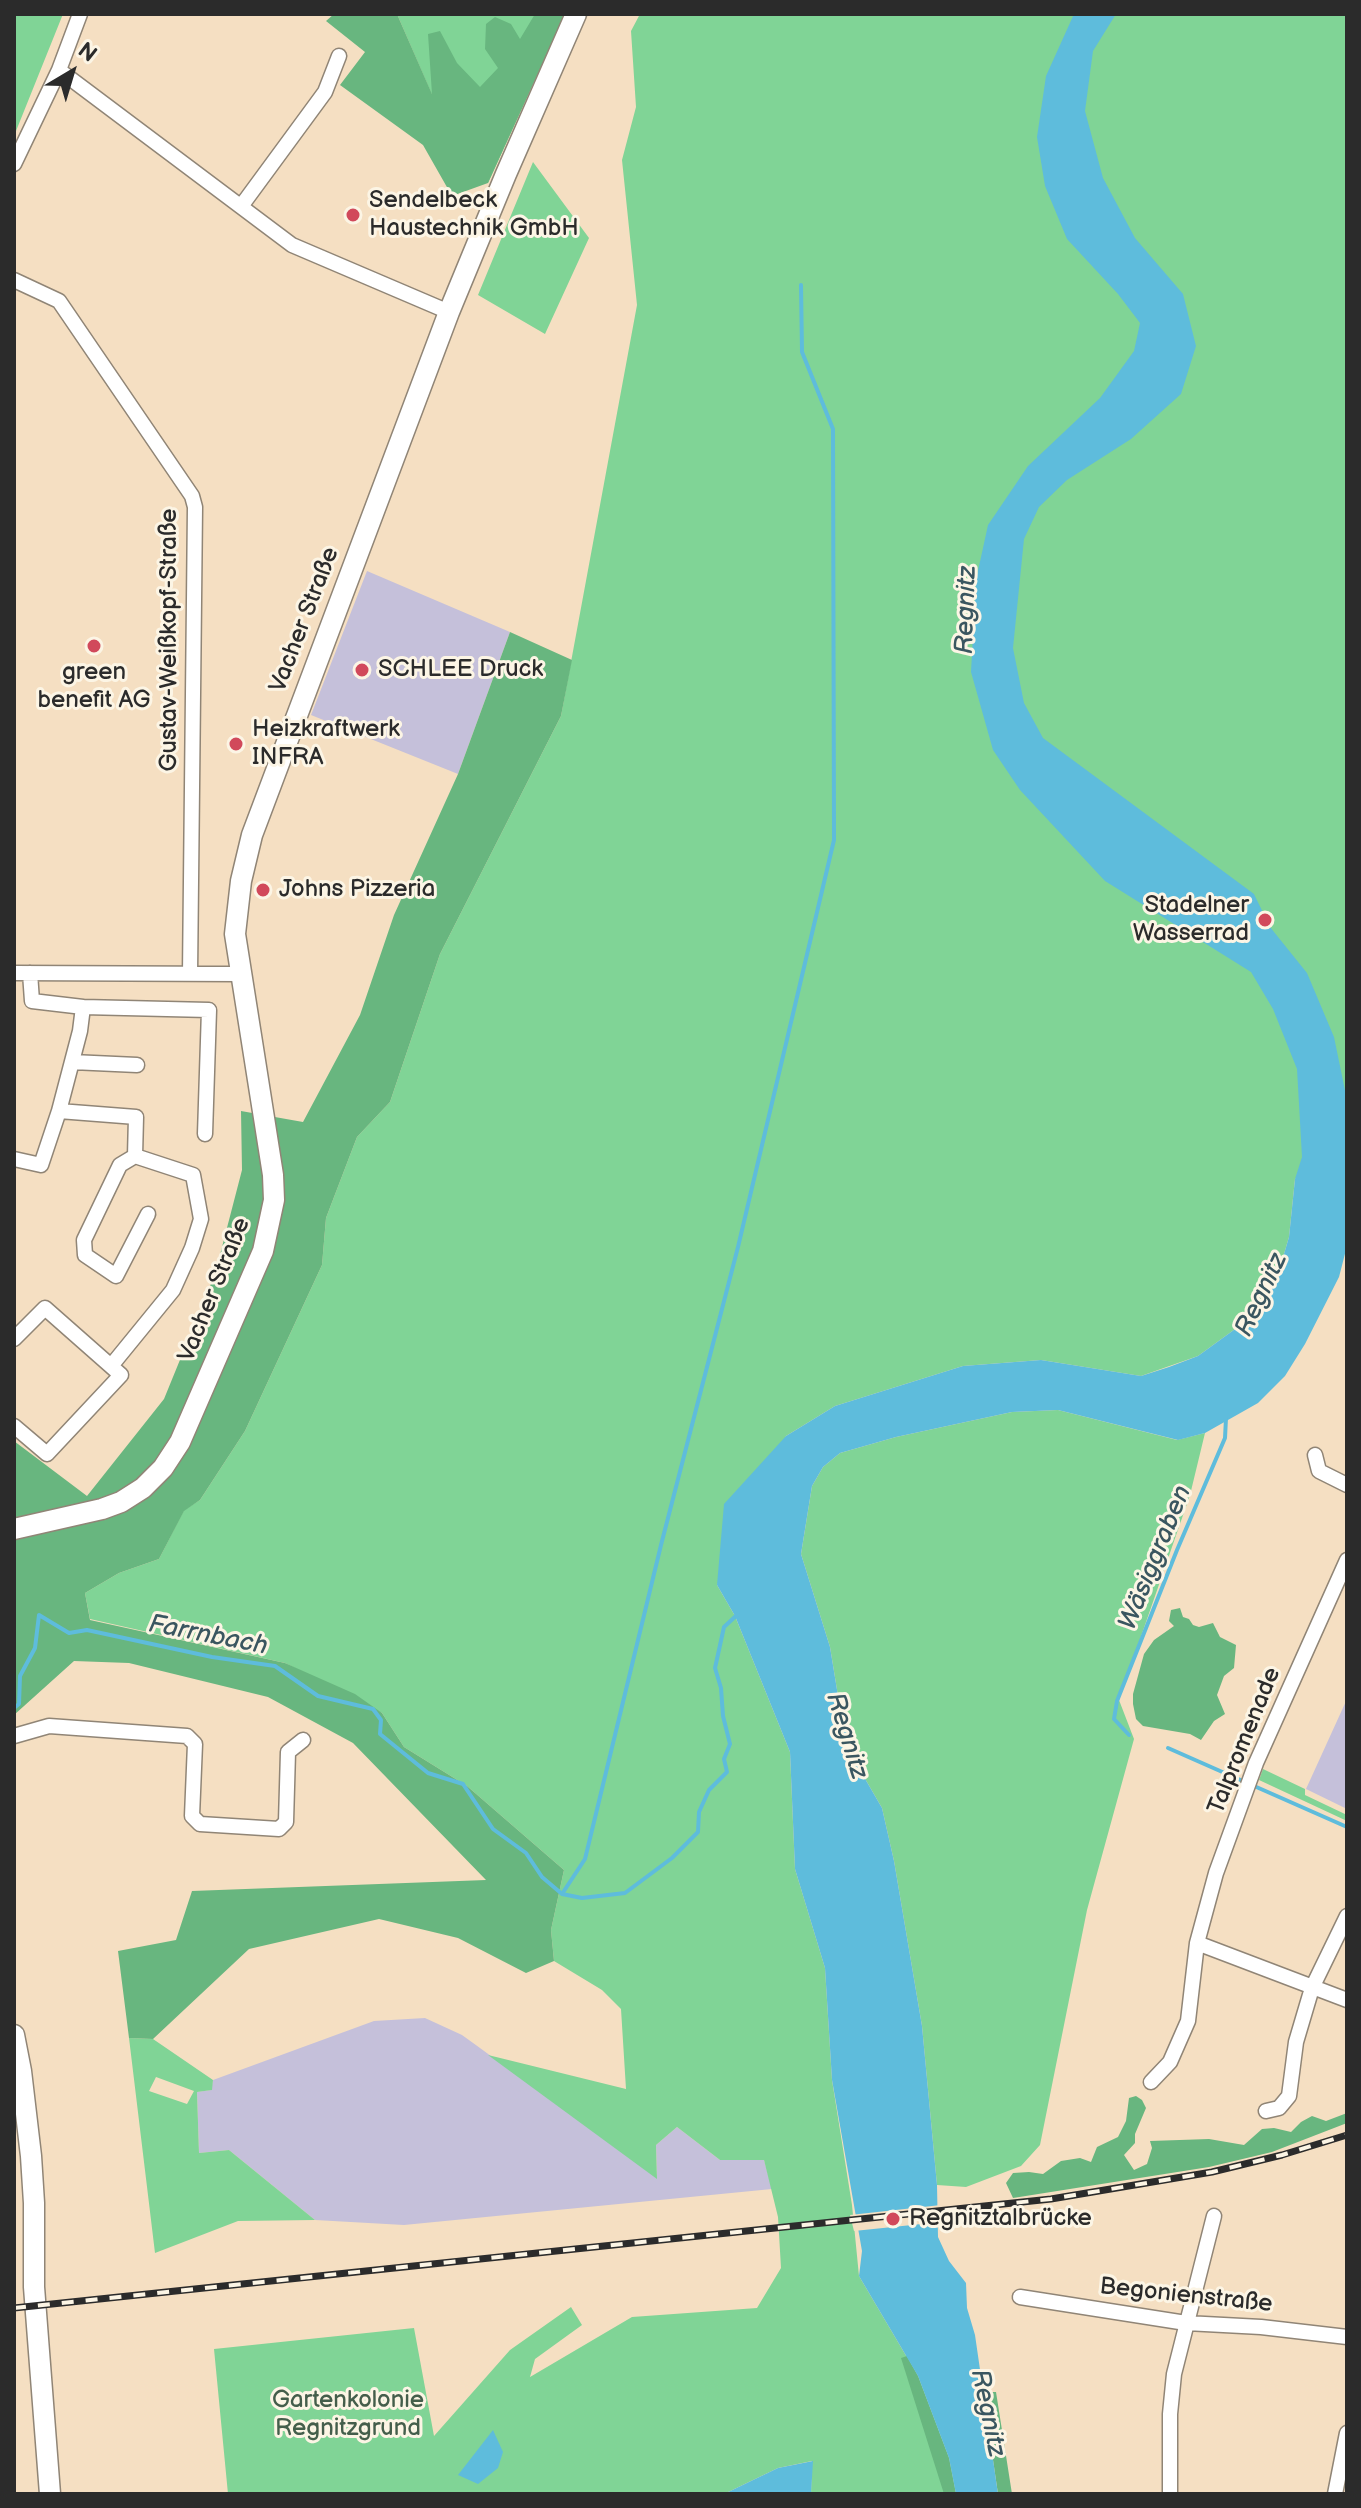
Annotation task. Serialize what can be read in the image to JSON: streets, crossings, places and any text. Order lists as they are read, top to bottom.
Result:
{
  "streets": {
    "street": [
      "Vacher Straße",
      "Gustav-Weißkopf-Straße",
      "Talpromenade",
      "Begonienstraße"
    ]
  },
  "water": ["Regnitz", "Wäsiggraben", "Farrnbach"],
  "parks": ["Gartenkolonie Regnitzgrund"],
  "places": [
    "Sendelbeck Haustechnik GmbH",
    "green benefit AG",
    "SCHLEE Druck",
    "Heizkraftwerk INFRA",
    "Johns Pizzeria",
    "Stadelner Wasserrad",
    "Regnitztalbrücke"
  ],
  "north": "top right"
}
